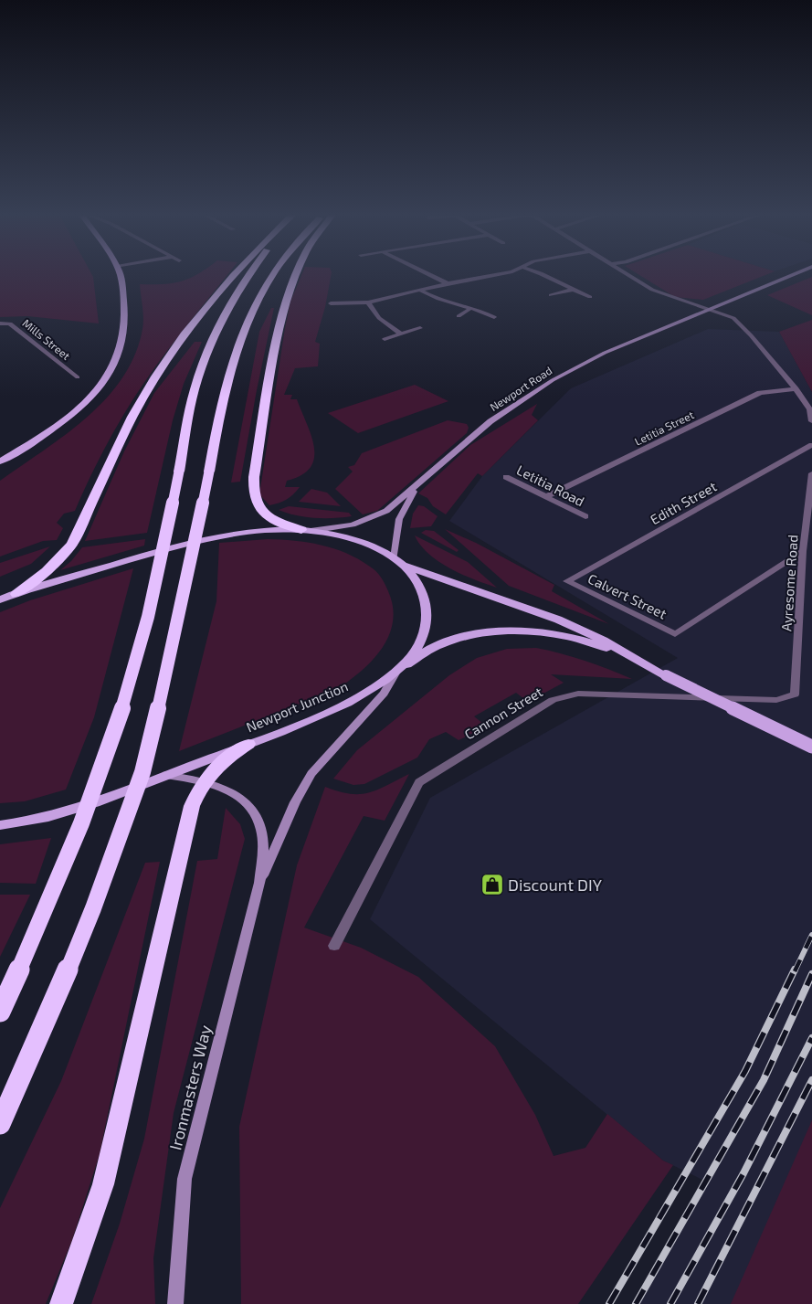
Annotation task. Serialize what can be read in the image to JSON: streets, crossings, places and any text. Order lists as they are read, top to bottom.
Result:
{
  "streets": {
    "main road": ["Newport Road", "Newport Junction", "Ironmasters Way"],
    "street": [
      "Mills Street",
      "Letitia Street",
      "Letitia Road",
      "Edith Street",
      "Ayresome Road",
      "Calvert Street",
      "Cannon Street"
    ]
  },
  "crossings": [
    ["Newport Road", "Newport Junction"],
    ["Letitia Street", "Letitia Road"],
    ["Edith Street", "Calvert Street"],
    ["Ayresome Road", "Calvert Street"],
    ["Ayresome Road", "Cannon Street"]
  ],
  "places": {
    "shop": ["Discount DIY"]
  }
}
